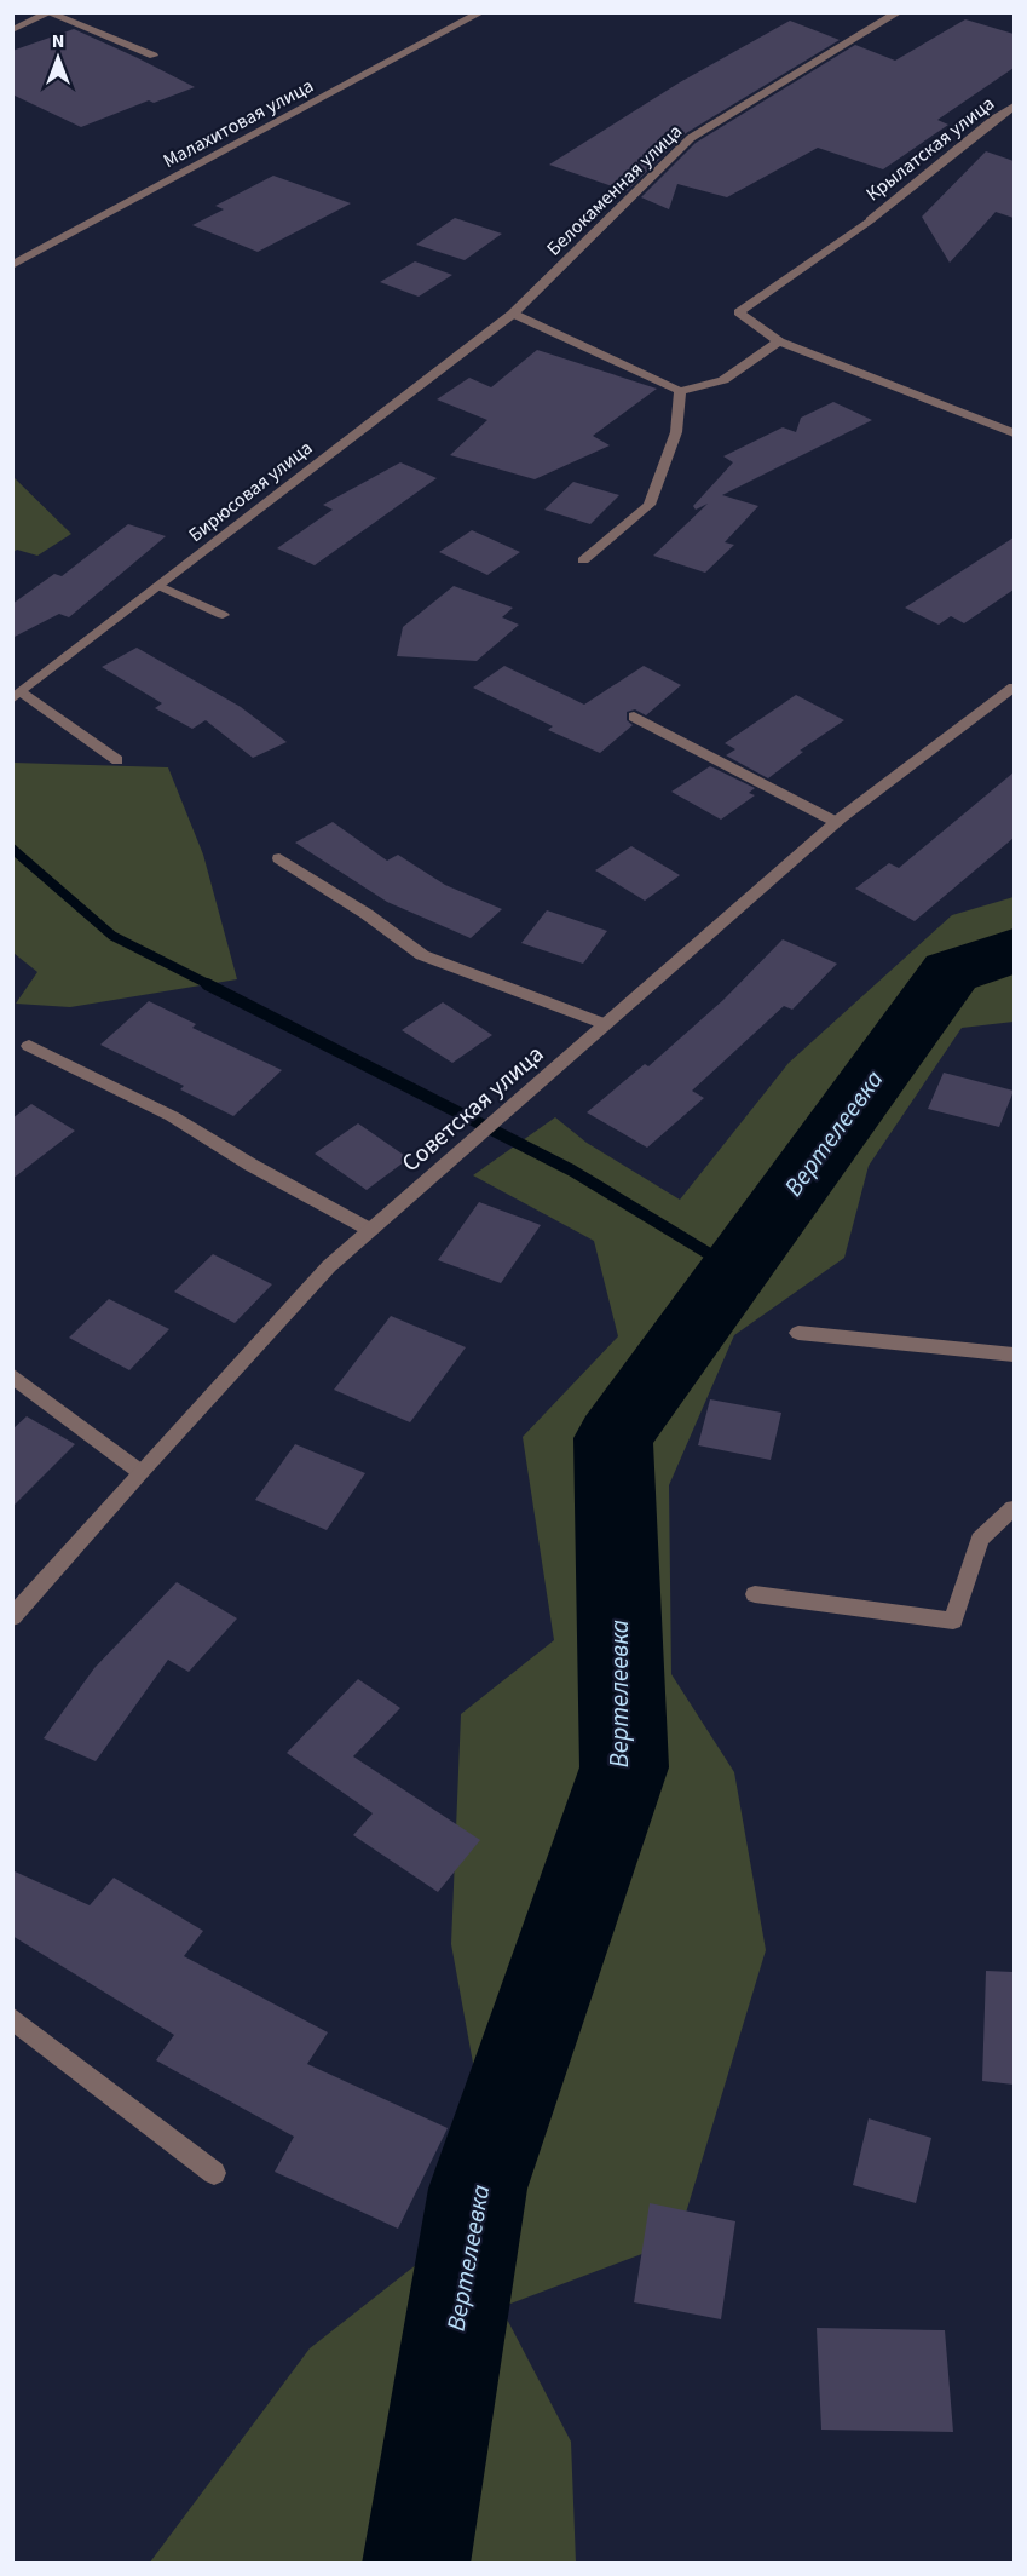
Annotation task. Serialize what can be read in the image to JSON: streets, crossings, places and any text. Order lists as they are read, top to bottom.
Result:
{
  "streets": {
    "street": [
      "Малахитовая улица",
      "Крылатская улица",
      "Белокаменная улица",
      "Бирюсовая улица",
      "Советская улица"
    ]
  },
  "crossings": [
    ["Белокаменная улица", "Бирюсовая улица"]
  ],
  "water": ["Вертелеевка"],
  "north": "top"
}
